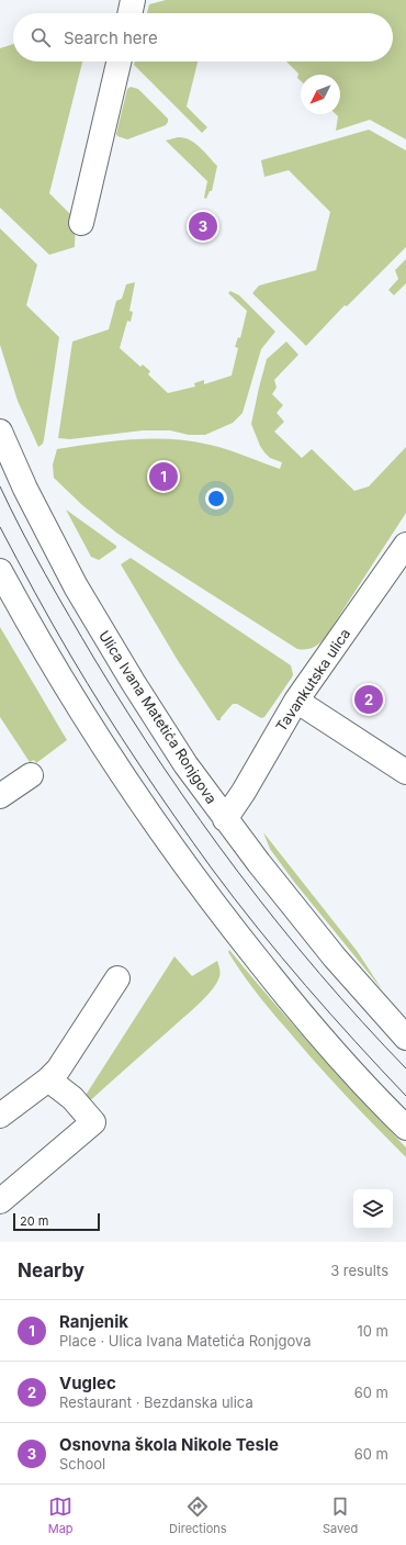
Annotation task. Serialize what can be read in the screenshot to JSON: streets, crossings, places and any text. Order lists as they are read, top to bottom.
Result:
{
  "streets": {
    "street": ["Tavankutska ulica", "Ulica Ivana Matetića Ronjgova"]
  },
  "crossings": [
    ["Tavankutska ulica", "Ulica Ivana Matetića Ronjgova"]
  ],
  "scale_bar": "20 m",
  "north": "bottom left",
  "page": {
    "search": "Search here",
    "pins": ["3", "1", "2"],
    "scale": "20 m",
    "heading": ["Nearby", "3 results"],
    "list": [
      {
        "mark": "1",
        "name": "Ranjenik",
        "note": "Place · Ulica Ivana Matetića Ronjgova",
        "value": "10 m"
      },
      {
        "mark": "2",
        "name": "Vuglec",
        "note": "Restaurant · Bezdanska ulica",
        "value": "60 m"
      },
      {
        "mark": "3",
        "name": "Osnovna škola Nikole Tesle",
        "note": "School",
        "value": "60 m"
      }
    ],
    "nav": ["Map", "Directions", "Saved"]
  }
}
